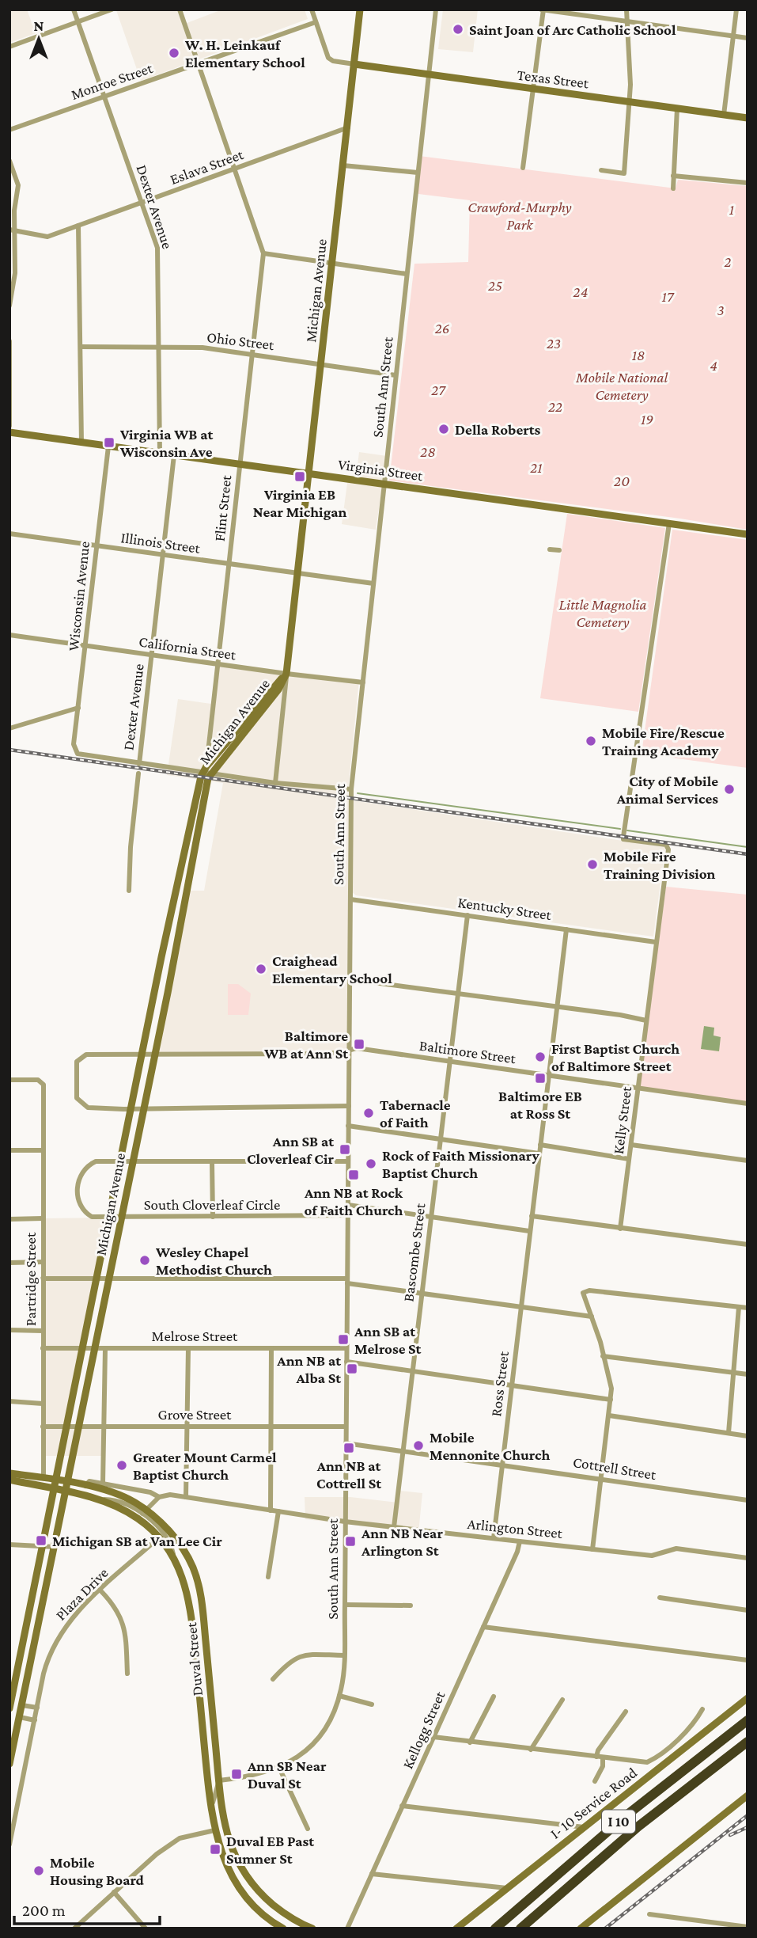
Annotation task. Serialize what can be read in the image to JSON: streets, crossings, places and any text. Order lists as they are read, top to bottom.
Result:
{
  "streets": {
    "highway": ["I 10"],
    "main road": [
      "Texas Street",
      "Michigan Avenue",
      "Virginia Street",
      "Duval Street",
      "I- 10 Service Road"
    ],
    "street": [
      "Monroe Street",
      "Eslava Street",
      "Dexter Avenue",
      "Ohio Street",
      "South Ann Street",
      "Flint Street",
      "Illinois Street",
      "Wisconsin Avenue",
      "California Street",
      "Kentucky Street",
      "Baltimore Street",
      "Kelly Street",
      "South Cloverleaf Circle",
      "Bascombe Street",
      "Partridge Street",
      "Melrose Street",
      "Ross Street",
      "Grove Street",
      "Cottrell Street",
      "Arlington Street",
      "Plaza Drive",
      "Kellogg Street"
    ]
  },
  "crossings": [
    ["Texas Street", "Michigan Avenue"],
    ["Texas Street", "South Ann Street"],
    ["Monroe Street", "Dexter Avenue"],
    ["Eslava Street", "Dexter Avenue"],
    ["Eslava Street", "Michigan Avenue"],
    ["Dexter Avenue", "Ohio Street"],
    ["Dexter Avenue", "Virginia Street"],
    ["Dexter Avenue", "Illinois Street"],
    ["Dexter Avenue", "Wisconsin Avenue"],
    ["Dexter Avenue", "California Street"],
    ["Michigan Avenue", "Ohio Street"],
    ["Michigan Avenue", "Virginia Street"],
    ["Michigan Avenue", "Flint Street"],
    ["Michigan Avenue", "Illinois Street"],
    ["Michigan Avenue", "California Street"],
    ["Michigan Avenue", "Baltimore Street"],
    ["Michigan Avenue", "South Cloverleaf Circle"],
    ["Michigan Avenue", "Melrose Street"],
    ["Michigan Avenue", "Grove Street"],
    ["Michigan Avenue", "Duval Street"],
    ["Ohio Street", "South Ann Street"],
    ["Ohio Street", "Flint Street"],
    ["South Ann Street", "Virginia Street"],
    ["South Ann Street", "Illinois Street"],
    ["South Ann Street", "California Street"],
    ["South Ann Street", "Kentucky Street"],
    ["South Ann Street", "Baltimore Street"],
    ["South Ann Street", "South Cloverleaf Circle"],
    ["South Ann Street", "Melrose Street"],
    ["South Ann Street", "Grove Street"],
    ["South Ann Street", "Cottrell Street"],
    ["South Ann Street", "Arlington Street"],
    ["South Ann Street", "Duval Street"],
    ["Virginia Street", "Flint Street"],
    ["Virginia Street", "Wisconsin Avenue"],
    ["Virginia Street", "Kelly Street"],
    ["Flint Street", "Illinois Street"],
    ["Flint Street", "California Street"],
    ["Illinois Street", "Wisconsin Avenue"],
    ["Wisconsin Avenue", "California Street"],
    ["Kentucky Street", "Kelly Street"],
    ["Kentucky Street", "Bascombe Street"],
    ["Baltimore Street", "Kelly Street"],
    ["Baltimore Street", "Bascombe Street"],
    ["Bascombe Street", "Cottrell Street"],
    ["Bascombe Street", "Arlington Street"],
    ["Partridge Street", "Melrose Street"],
    ["Partridge Street", "Grove Street"],
    ["Partridge Street", "Duval Street"],
    ["Ross Street", "Cottrell Street"],
    ["Ross Street", "Arlington Street"],
    ["Arlington Street", "Kellogg Street"],
    ["Plaza Drive", "Duval Street"]
  ],
  "parks": [
    "Crawford-Murphy Park",
    "1",
    "2",
    "25",
    "24",
    "17",
    "3",
    "26",
    "23",
    "18",
    "4",
    "Mobile National Cemetery",
    "27",
    "22",
    "19",
    "28",
    "21",
    "20",
    "Little Magnolia Cemetery"
  ],
  "places": {
    "other": [
      "Saint Joan of Arc Catholic School",
      "W. H. Leinkauf Elementary School",
      "Della Roberts",
      "Mobile Fire/Rescue Training Academy",
      "City of Mobile Animal Services",
      "Mobile Fire Training Division",
      "Craighead Elementary School",
      "First Baptist Church of Baltimore Street",
      "Tabernacle of Faith",
      "Rock of Faith Missionary Baptist Church",
      "Wesley Chapel Methodist Church",
      "Mobile Mennonite Church",
      "Greater Mount Carmel Baptist Church",
      "Mobile Housing Board"
    ],
    "transit": [
      "Virginia WB at Wisconsin Ave",
      "Virginia EB Near Michigan",
      "Baltimore WB at Ann St",
      "Baltimore EB at Ross St",
      "Ann SB at Cloverleaf Cir",
      "Ann NB at Rock of Faith Church",
      "Ann SB at Melrose St",
      "Ann NB at Alba St",
      "Ann NB at Cottrell St",
      "Michigan SB at Van Lee Cir",
      "Ann NB Near Arlington St",
      "Ann SB Near Duval St",
      "Duval EB Past Sumner St"
    ]
  },
  "scale_bar": "200 m",
  "north": "top"
}
